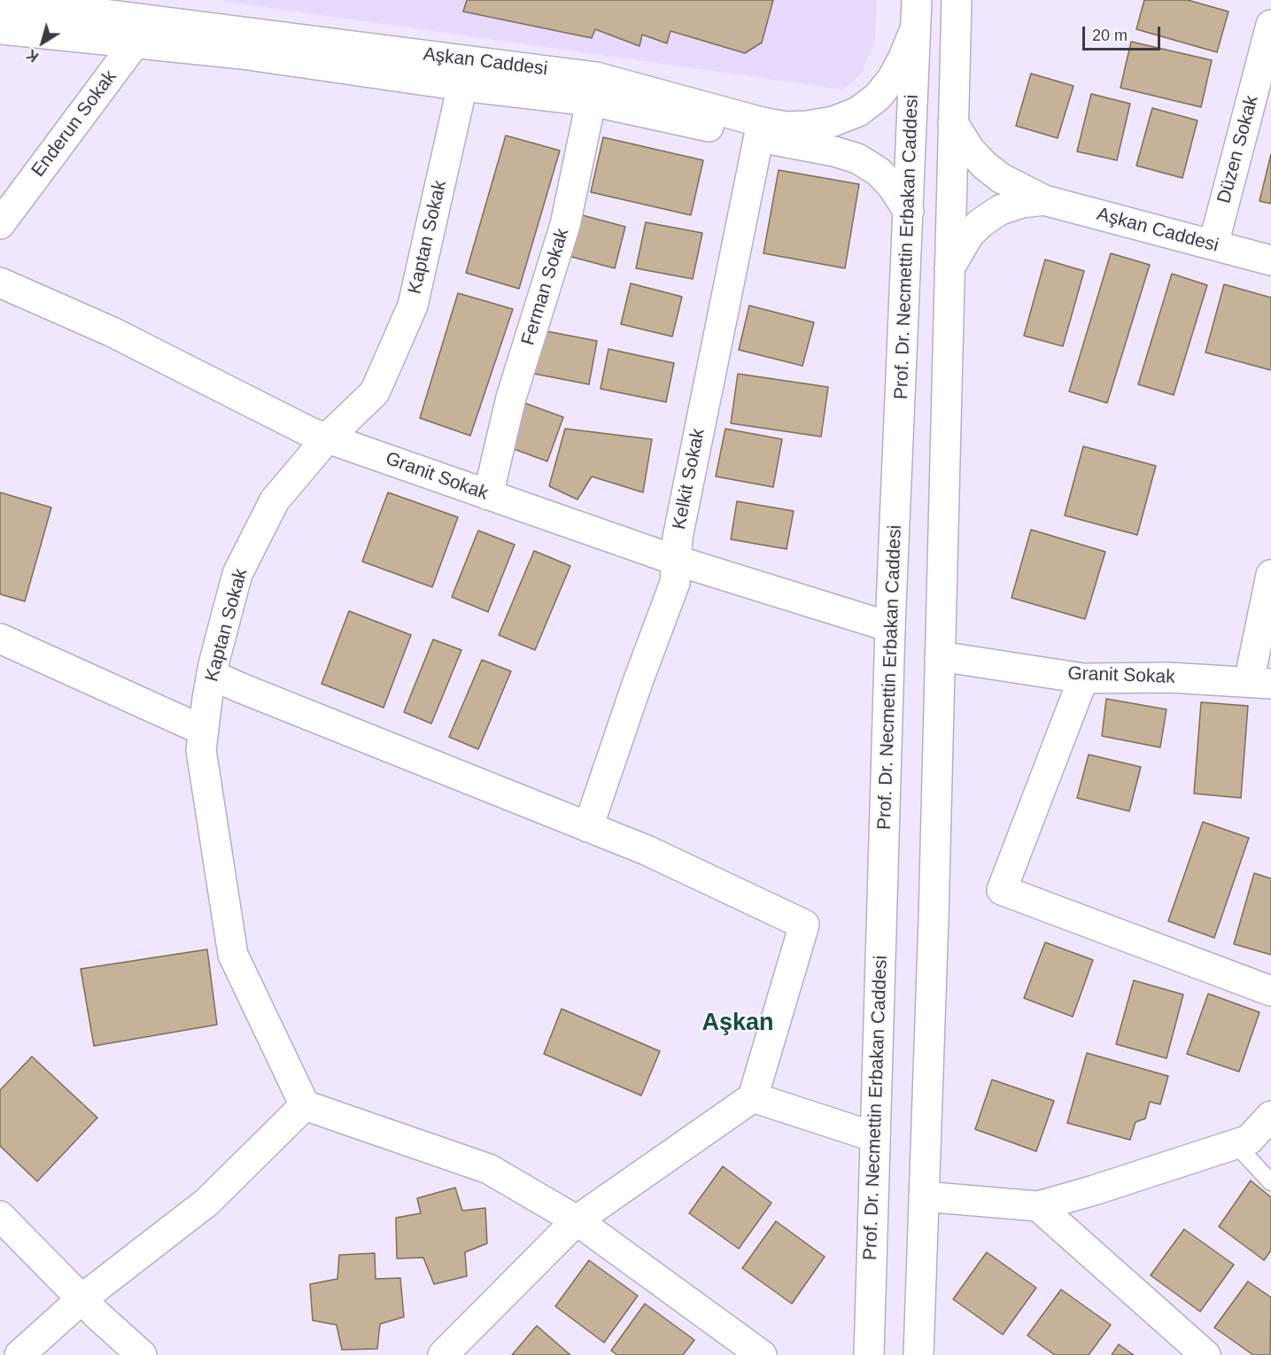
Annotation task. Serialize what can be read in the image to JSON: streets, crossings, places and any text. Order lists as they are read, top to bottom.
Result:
{
  "streets": {
    "street": [
      "Aşkan Caddesi",
      "Enderun Sokak",
      "Düzen Sokak",
      "Kaptan Sokak",
      "Prof. Dr. Necmettin Erbakan Caddesi",
      "Ferman Sokak",
      "Granit Sokak",
      "Kelkit Sokak"
    ]
  },
  "crossings": [
    ["Aşkan Caddesi", "Enderun Sokak"],
    ["Aşkan Caddesi", "Düzen Sokak"],
    ["Aşkan Caddesi", "Kaptan Sokak"],
    ["Aşkan Caddesi", "Prof. Dr. Necmettin Erbakan Caddesi"],
    ["Aşkan Caddesi", "Ferman Sokak"],
    ["Aşkan Caddesi", "Kelkit Sokak"],
    ["Kaptan Sokak", "Granit Sokak"],
    ["Prof. Dr. Necmettin Erbakan Caddesi", "Granit Sokak"],
    ["Ferman Sokak", "Granit Sokak"],
    ["Granit Sokak", "Kelkit Sokak"]
  ],
  "districts": ["Aşkan"],
  "scale_bar": "20 m",
  "north": "bottom left"
}
